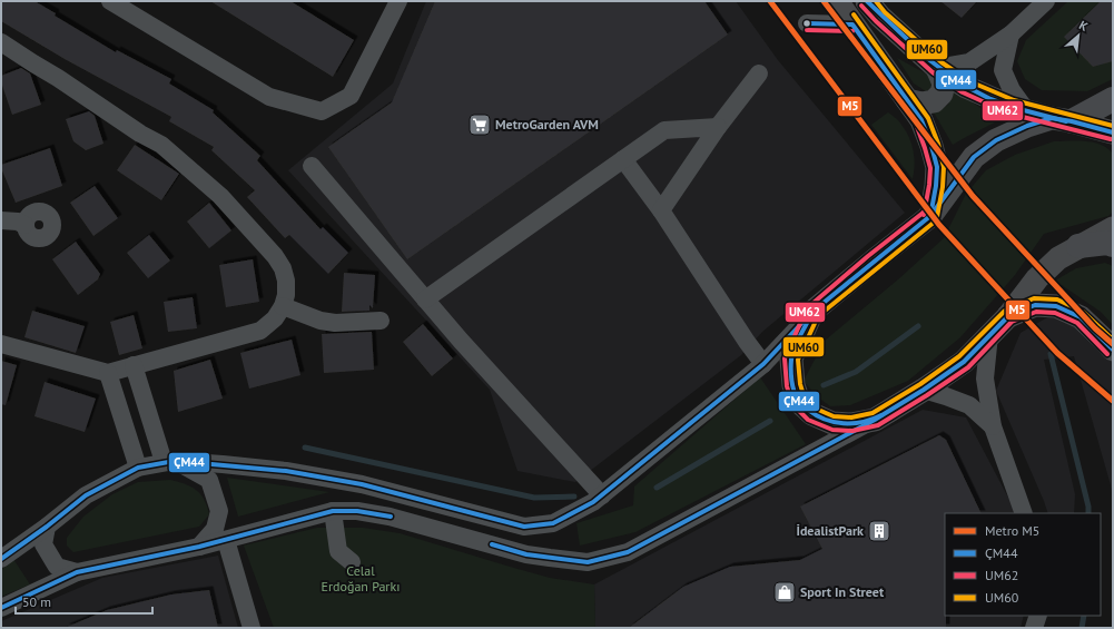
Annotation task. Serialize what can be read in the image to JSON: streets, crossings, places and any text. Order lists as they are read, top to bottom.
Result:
{
  "parks": ["Celal Erdoğan Parkı"],
  "places": {
    "supermarket": ["MetroGarden AVM"],
    "building": ["İdealistPark"],
    "shop": ["Sport In Street"]
  },
  "lines": [
    "metro line M5",
    "transit line ÇM44",
    "transit line UM60",
    "transit line UM62"
  ],
  "legend": [
    "Metro M5",
    "ÇM44",
    "UM62",
    "UM60"
  ],
  "scale_bar": "50 m",
  "north": "top right"
}
